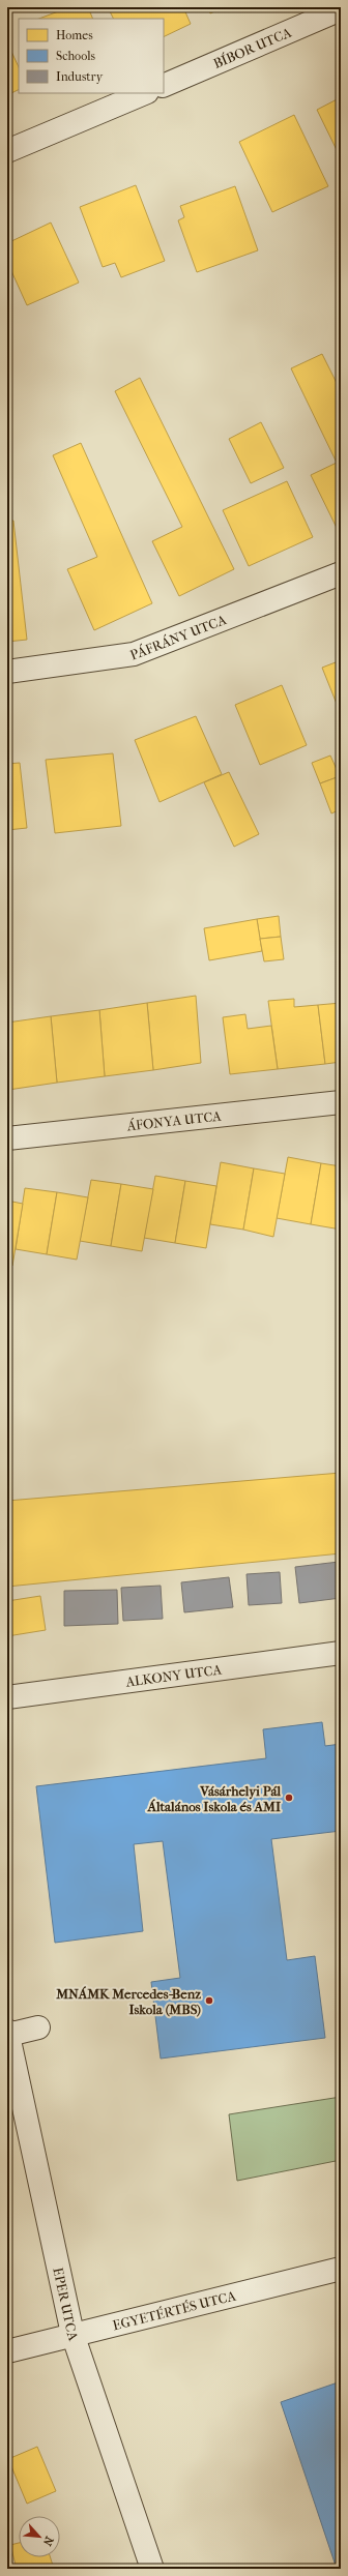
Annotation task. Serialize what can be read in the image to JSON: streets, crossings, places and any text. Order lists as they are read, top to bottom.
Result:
{
  "streets": {
    "street": [
      "BÍBOR UTCA",
      "PÁFRÁNY UTCA",
      "ÁFONYA UTCA",
      "ALKONY UTCA",
      "EPER UTCA",
      "EGYETÉRTÉS UTCA"
    ]
  },
  "crossings": [
    ["EPER UTCA", "EGYETÉRTÉS UTCA"]
  ],
  "places": ["Vásárhelyi Pál Általános Iskola és AMI", "MNÁMK Mercedes-Benz Iskola (MBS)"],
  "legend": ["Homes", "Schools", "Industry"],
  "north": "bottom right"
}
